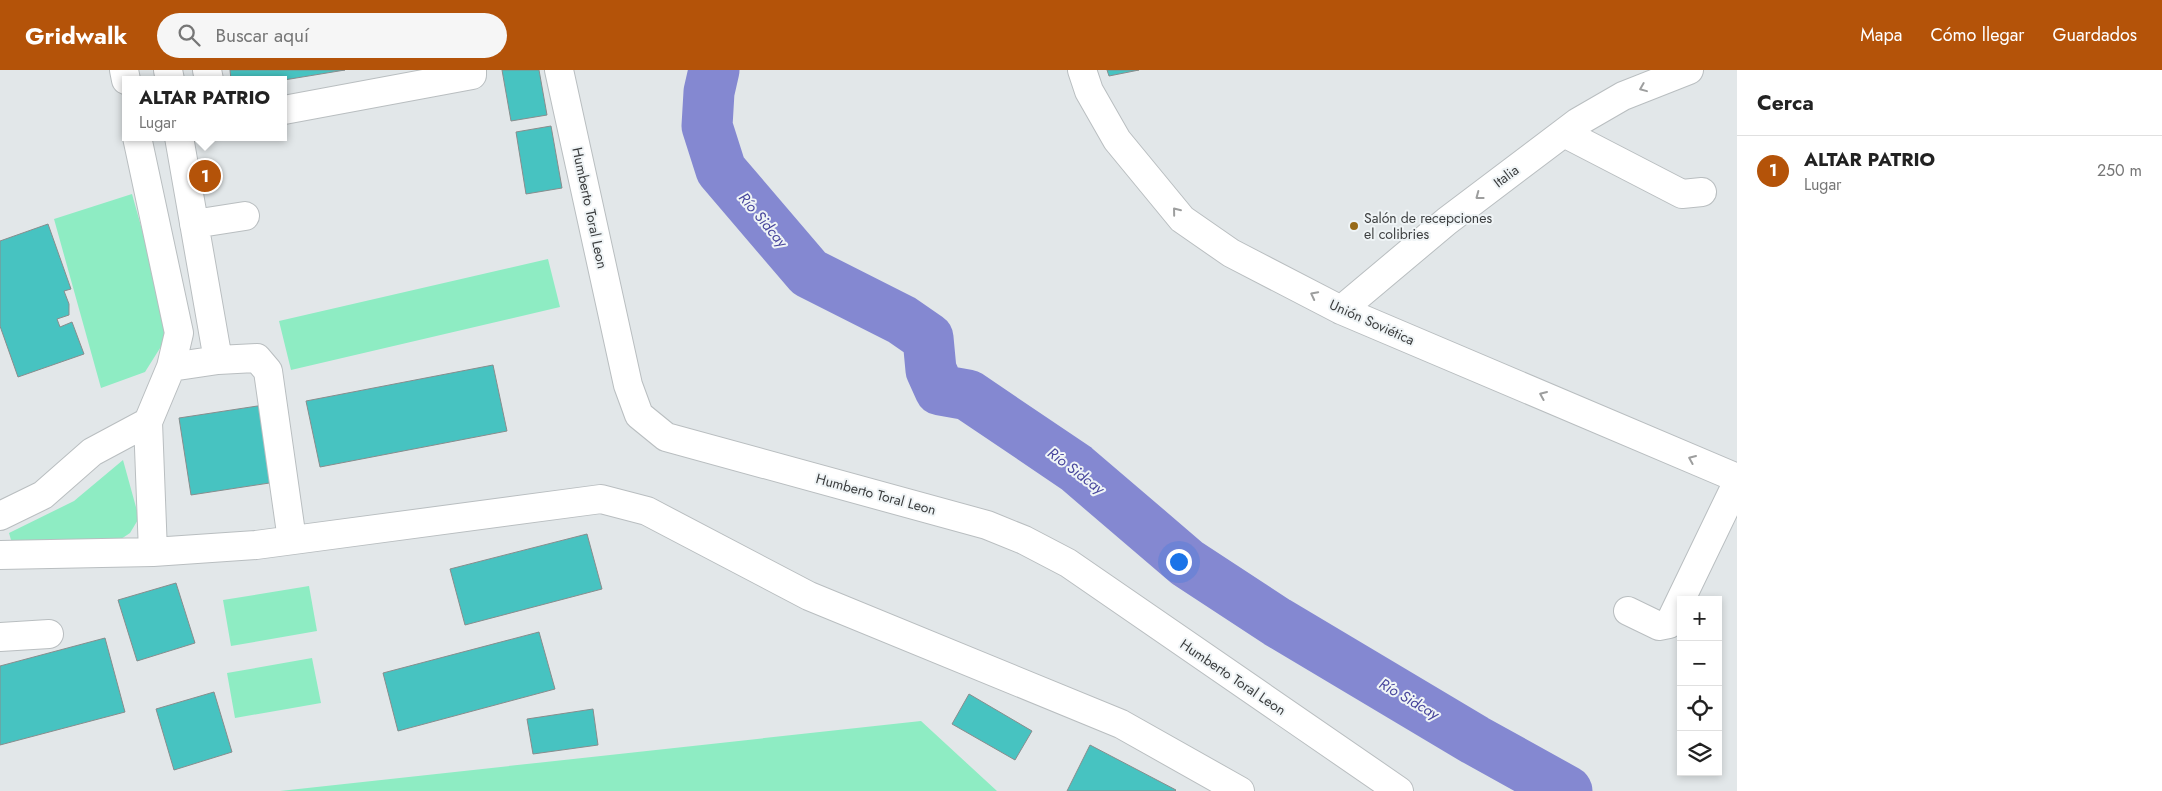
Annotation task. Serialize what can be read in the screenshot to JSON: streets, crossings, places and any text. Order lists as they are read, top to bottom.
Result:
{
  "streets": {
    "street": ["Italia", "Humberto Toral Leon", "Unión Soviética"]
  },
  "crossings": [
    ["Italia", "Unión Soviética"]
  ],
  "one_way": ["Italia", "Unión Soviética"],
  "water": ["Río Sidcay"],
  "places": ["Salón de recepciones el colibries"],
  "page": {
    "header": "Gridwalk",
    "search": "Buscar aquí",
    "nav": ["Mapa", "Cómo llegar", "Guardados"],
    "heading": "Cerca",
    "popup": ["ALTAR PATRIO", "Lugar"],
    "list": [
      {
        "mark": "1",
        "name": "ALTAR PATRIO",
        "note": "Lugar",
        "value": "250 m"
      }
    ],
    "pins": "1",
    "map_buttons": ["+", "−"]
  }
}
